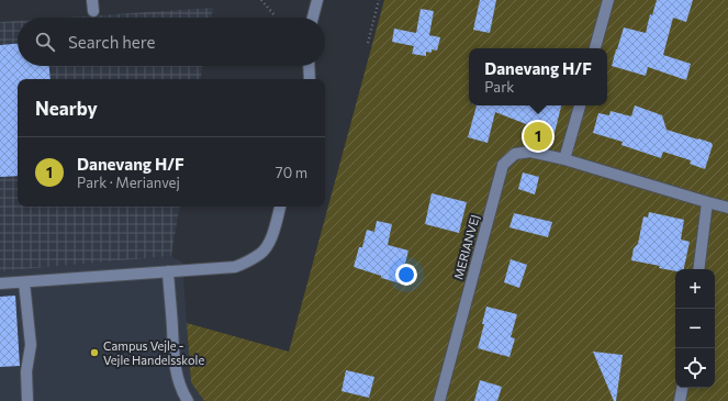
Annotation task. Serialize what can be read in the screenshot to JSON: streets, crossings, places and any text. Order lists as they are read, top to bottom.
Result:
{
  "streets": {
    "street": ["MERIANVEJ"]
  },
  "places": ["Campus Vejle - Vejle Handelsskole"],
  "page": {
    "search": "Search here",
    "popup": ["Danevang H/F", "Park"],
    "heading": "Nearby",
    "pins": "1",
    "list": [
      {
        "mark": "1",
        "name": "Danevang H/F",
        "note": "Park · Merianvej",
        "value": "70 m"
      }
    ],
    "map_buttons": ["+", "−"]
  }
}
